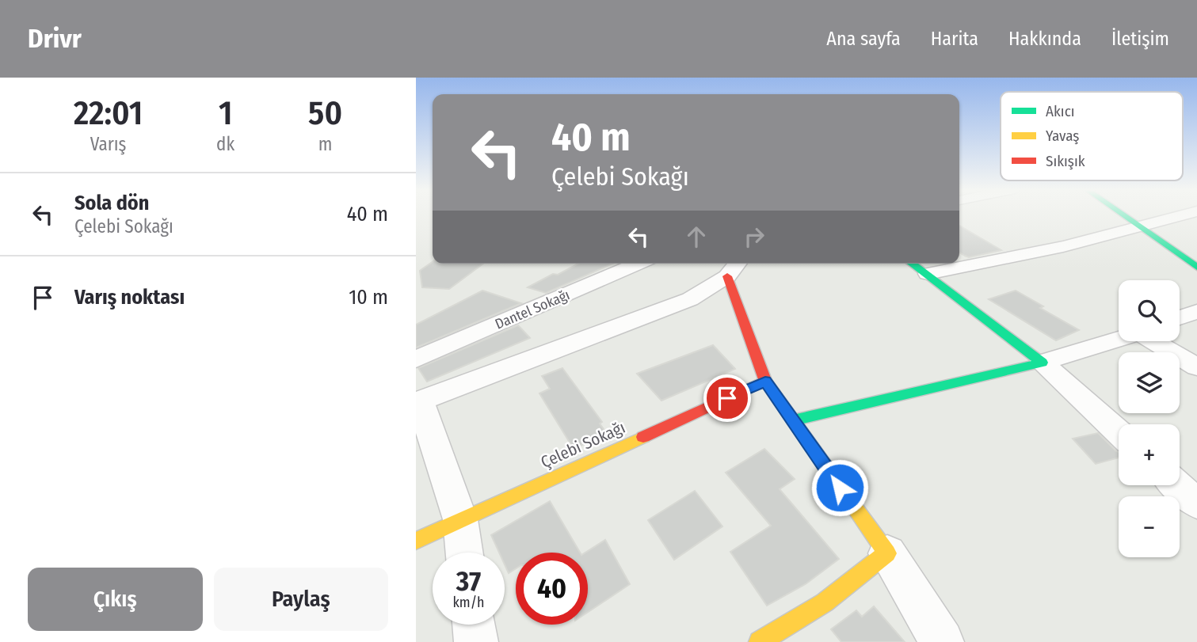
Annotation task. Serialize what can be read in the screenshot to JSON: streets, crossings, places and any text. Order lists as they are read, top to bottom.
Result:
{
  "streets": {
    "street": ["Dantel Sokağı", "Çelebi Sokağı"]
  },
  "legend": ["Akıcı", "Yavaş", "Sıkışık"],
  "page": {
    "header": "Drivr",
    "nav": [
      "Ana sayfa",
      "Harita",
      "Hakkında",
      "İletişim"
    ],
    "eta": [
      "22:01",
      "Varış",
      "1",
      "dk",
      "50",
      "m"
    ],
    "turn": ["40 m", "Çelebi Sokağı"],
    "list": [
      {
        "name": "Sola dön",
        "note": "Çelebi Sokağı",
        "value": "40 m"
      },
      {
        "name": "Varış noktası",
        "value": "10 m"
      }
    ],
    "map_buttons": ["+", "−"],
    "speed": "37 km/h",
    "limit": "40",
    "buttons": ["Çıkış", "Paylaş"]
  }
}
